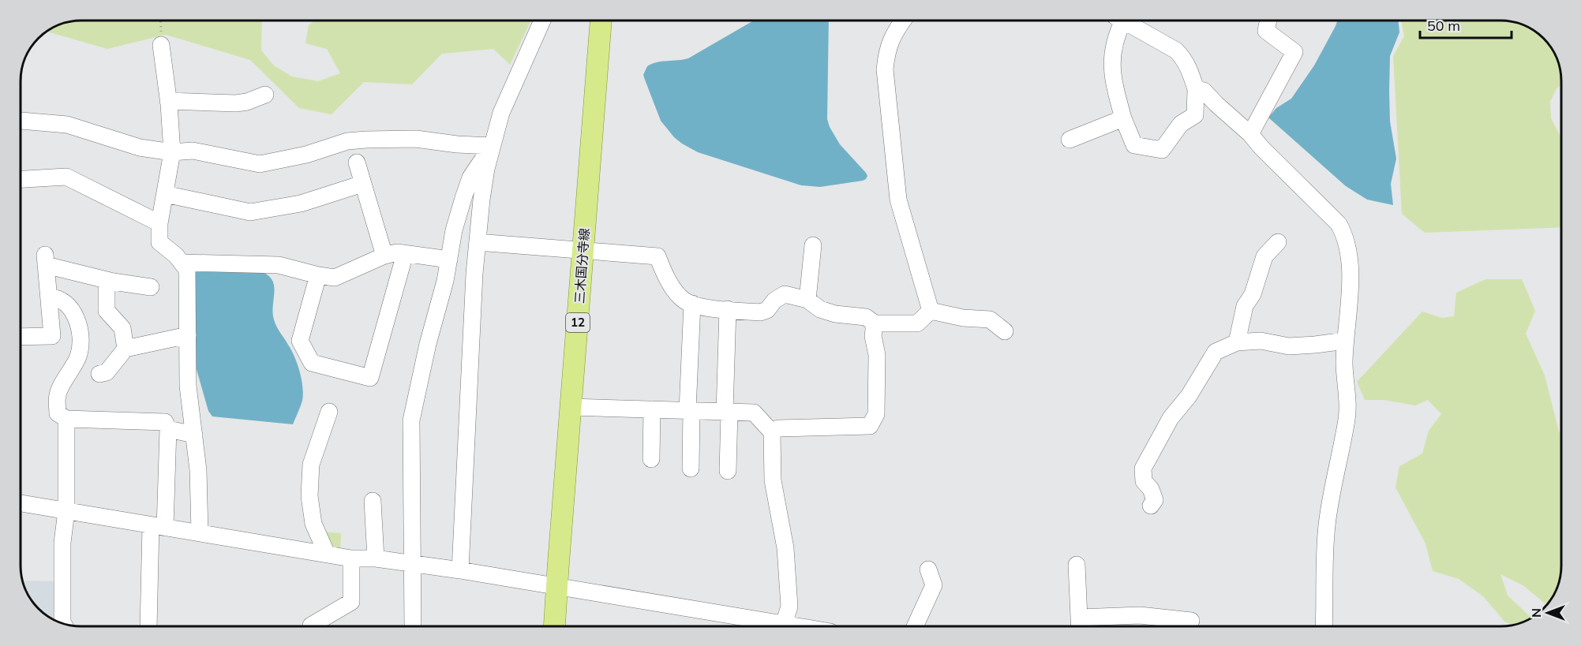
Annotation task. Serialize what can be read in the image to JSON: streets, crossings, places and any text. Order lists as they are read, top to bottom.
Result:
{
  "streets": {
    "main road": ["三木国分寺線", "12"]
  },
  "scale_bar": "50 m",
  "north": "left"
}
